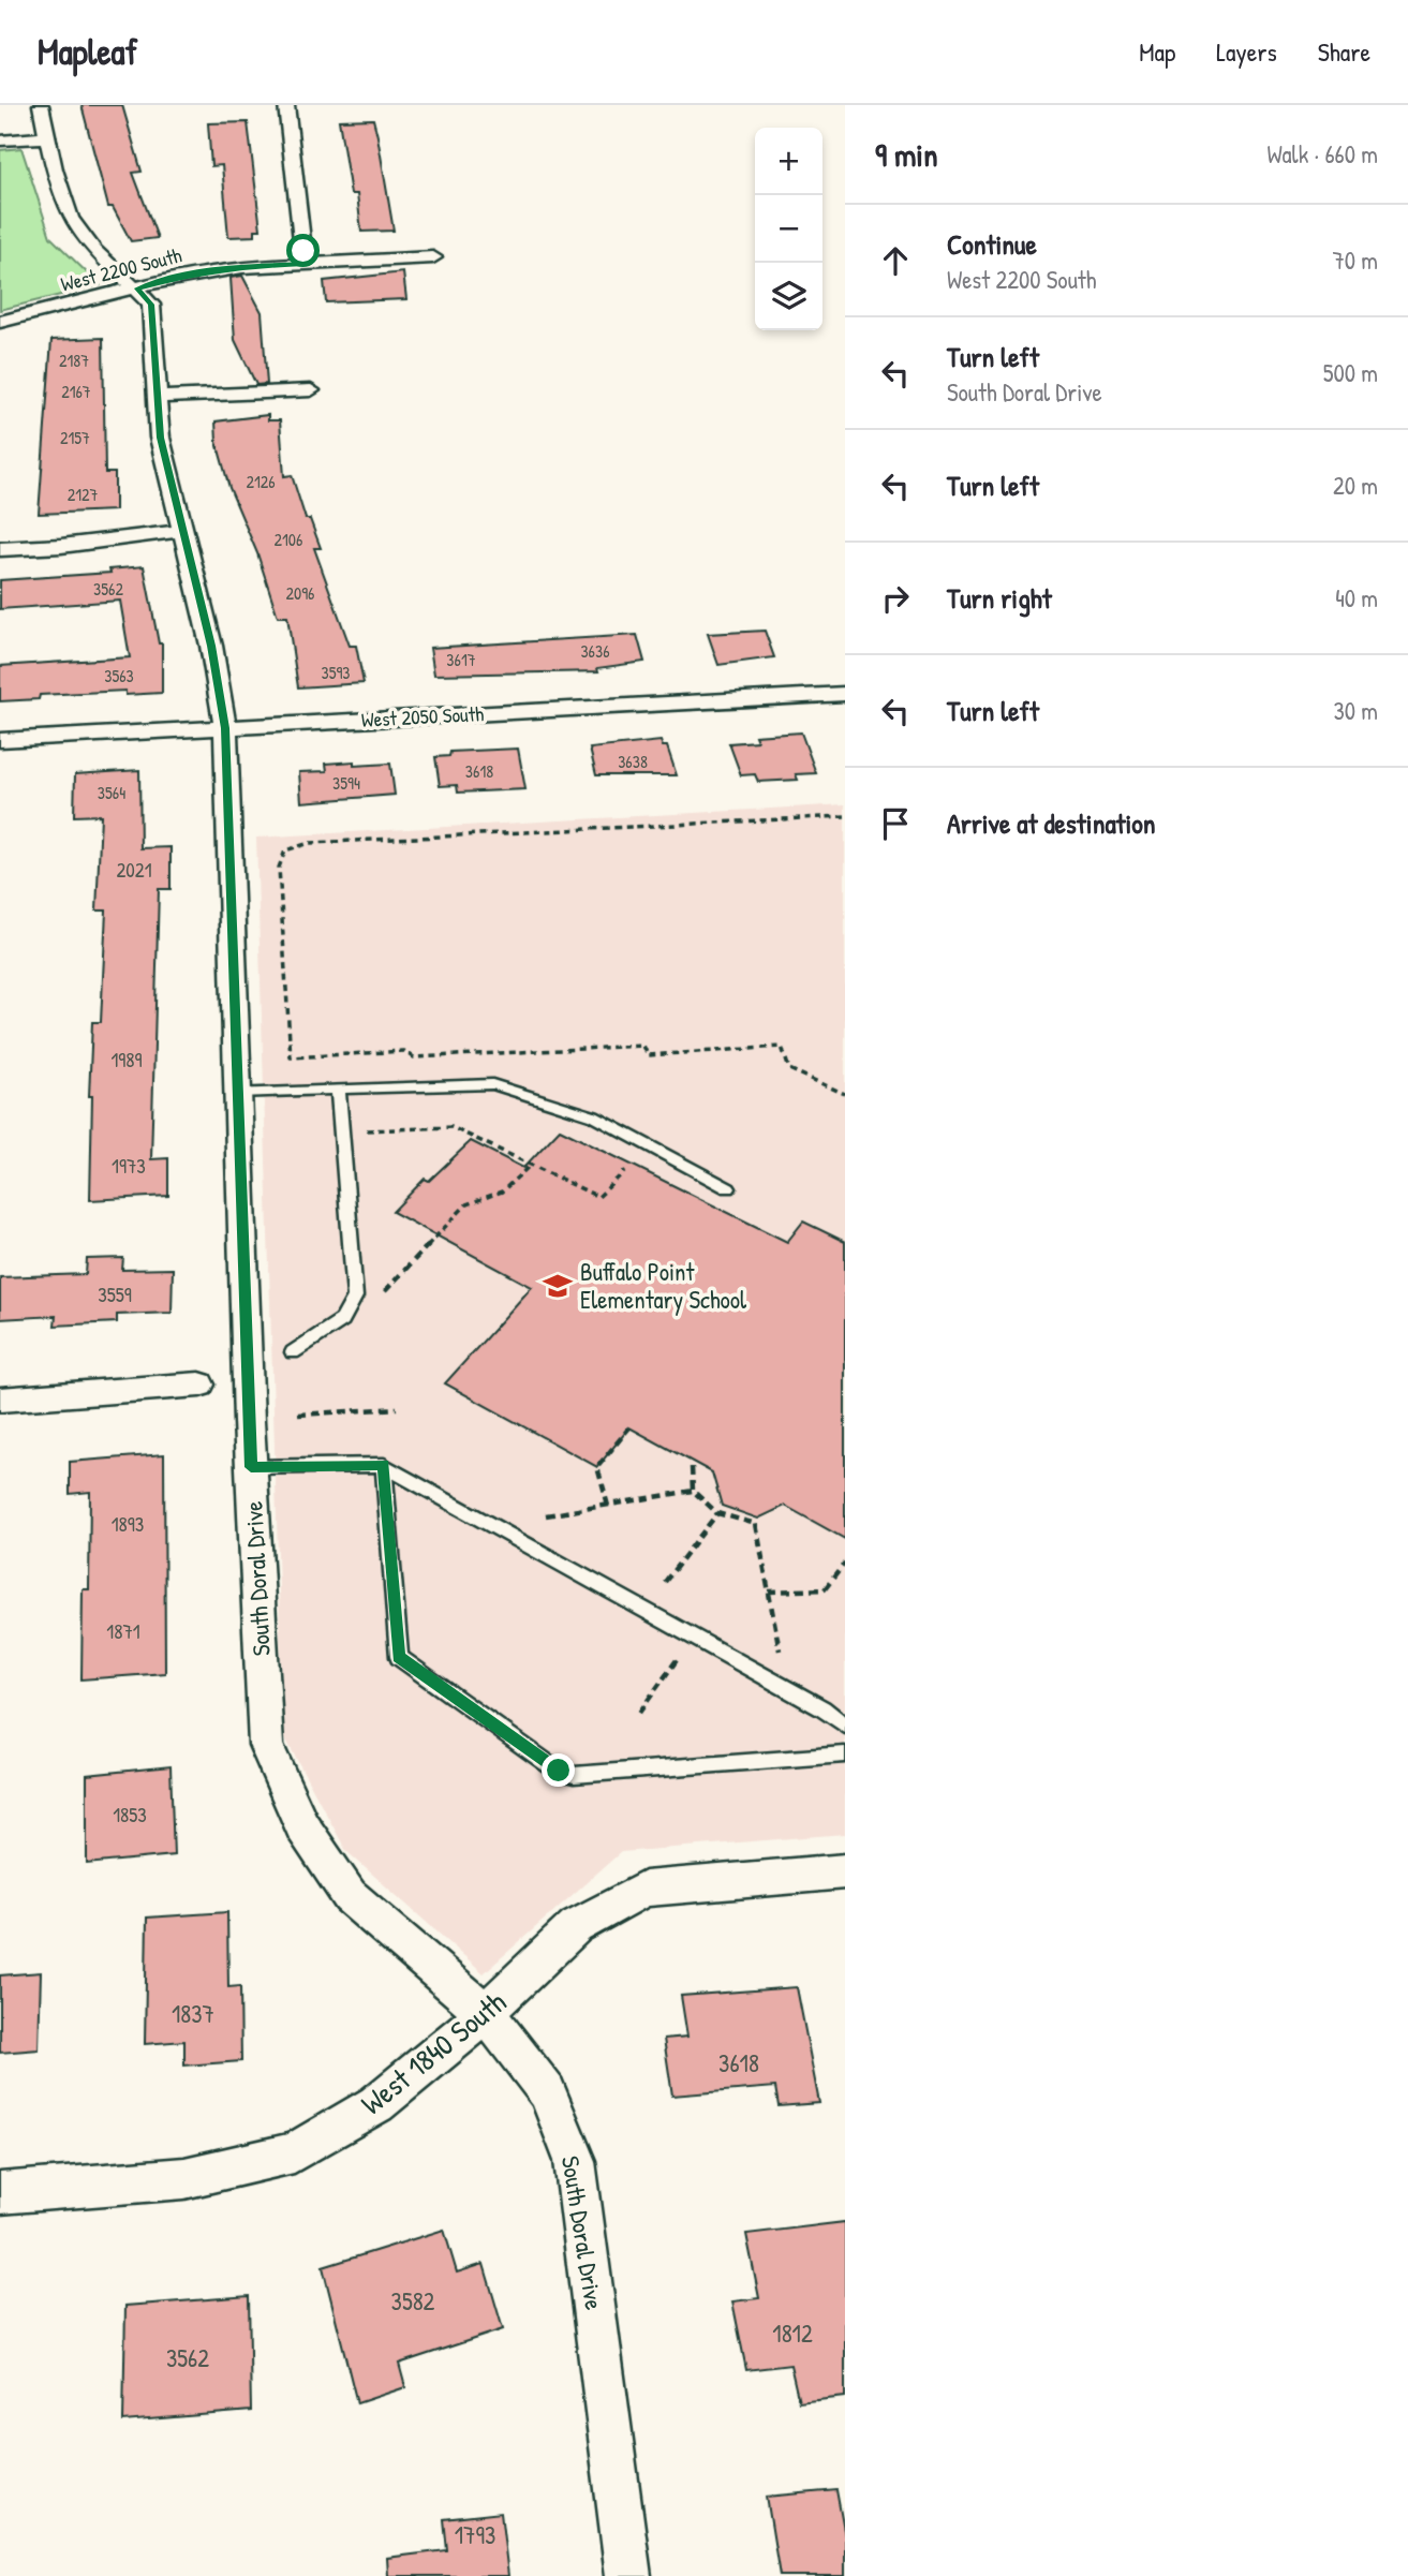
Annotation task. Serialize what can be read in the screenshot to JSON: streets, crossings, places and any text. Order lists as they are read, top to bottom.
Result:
{
  "streets": {
    "street": [
      "West 2200 South",
      "West 2050 South",
      "South Doral Drive",
      "West 1840 South"
    ]
  },
  "crossings": [
    ["West 2200 South", "South Doral Drive"],
    ["West 2050 South", "South Doral Drive"],
    ["South Doral Drive", "West 1840 South"]
  ],
  "places": {
    "school or university": ["Buffalo Point Elementary School"]
  },
  "house_numbers": [
    "2187",
    "2167",
    "2157",
    "2126",
    "2127",
    "2106",
    "3562",
    "2096",
    "3636",
    "3617",
    "3593",
    "3563",
    "3638",
    "3618",
    "3594",
    "3564",
    "2021",
    "1989",
    "1973",
    "3559",
    "1893",
    "1871",
    "1853",
    "1837",
    "3618",
    "3582",
    "1812",
    "3562",
    "1793"
  ],
  "page": {
    "header": "Mapleaf",
    "nav": ["Map", "Layers", "Share"],
    "heading": ["9 min", "Walk · 660 m"],
    "map_buttons": ["+", "−"],
    "list": [
      ["Continue", "West 2200 South", "70 m"],
      ["Turn left", "South Doral Drive", "500 m"],
      ["Turn left", "20 m"],
      ["Turn right", "40 m"],
      ["Turn left", "30 m"],
      "Arrive at destination"
    ]
  }
}
